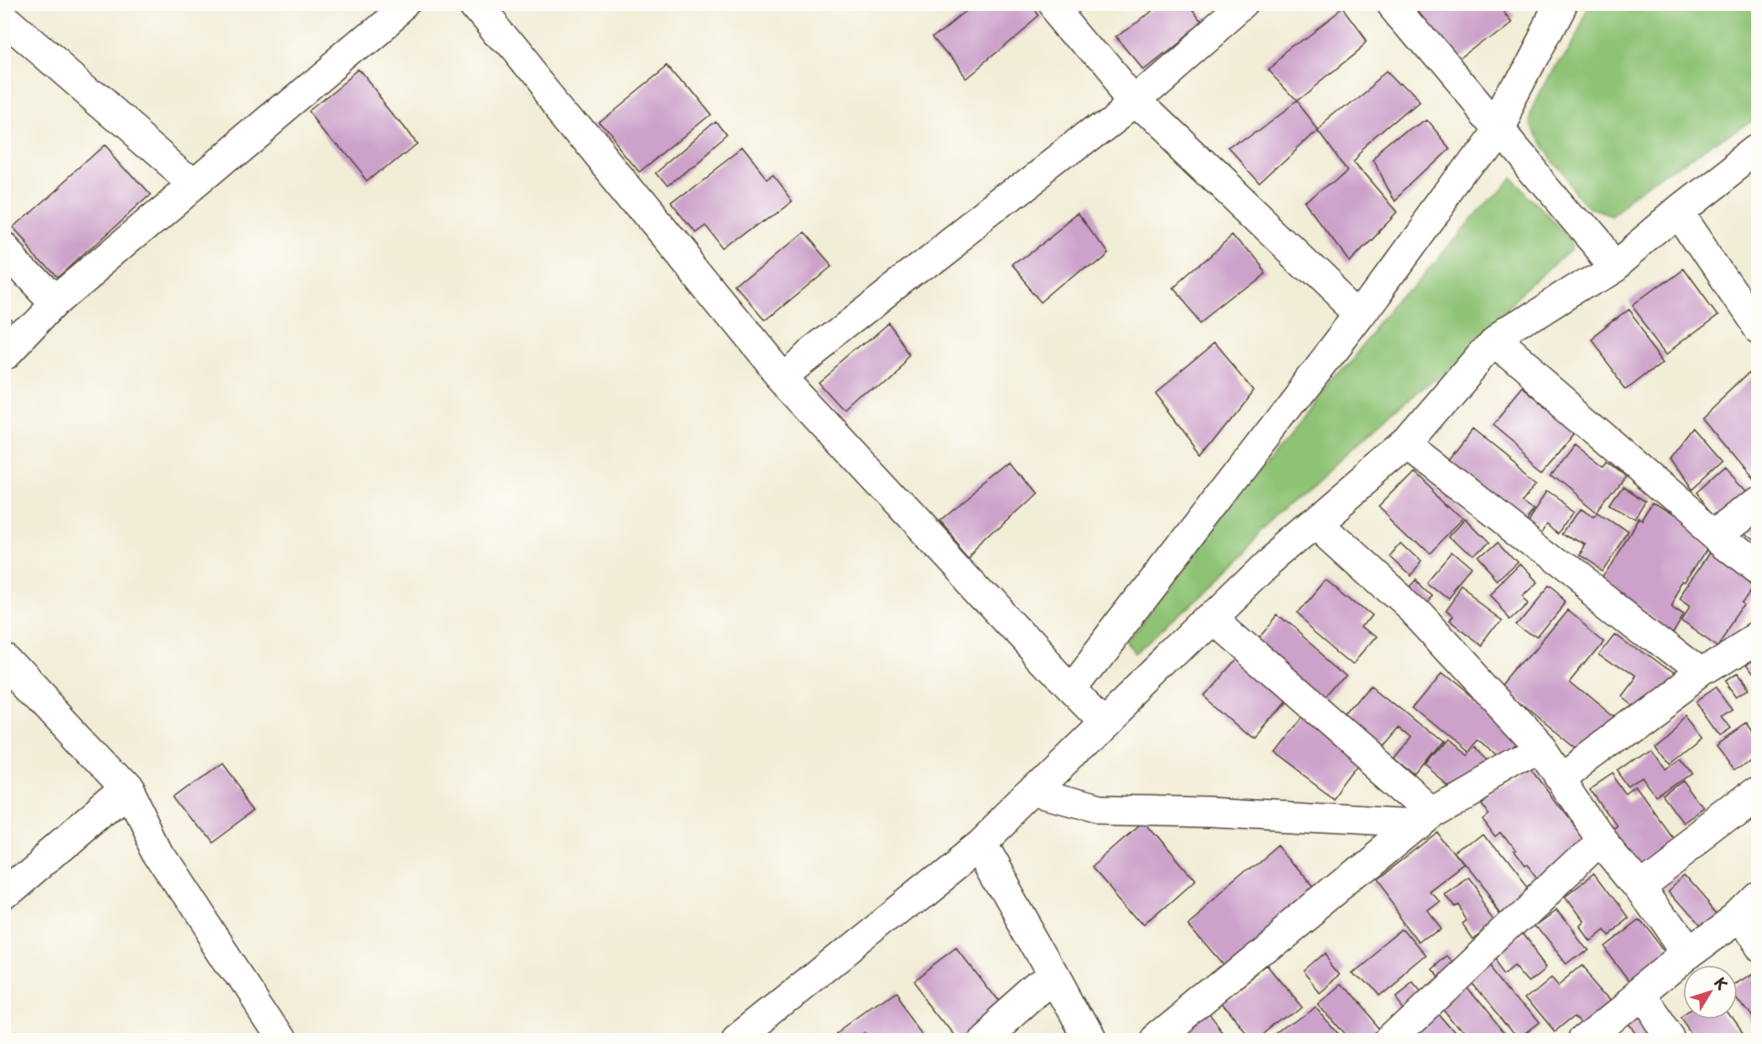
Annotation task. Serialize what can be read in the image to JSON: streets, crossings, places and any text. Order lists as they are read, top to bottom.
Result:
{
  "north": "top right"
}
